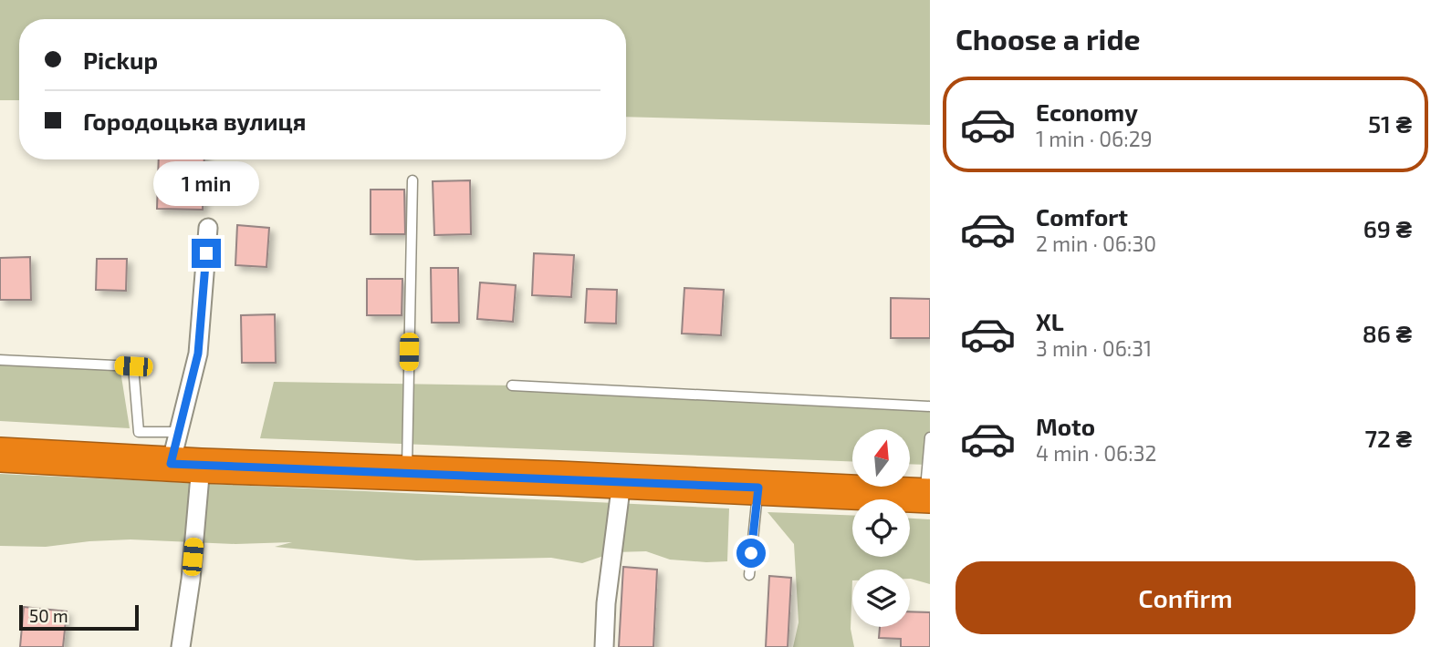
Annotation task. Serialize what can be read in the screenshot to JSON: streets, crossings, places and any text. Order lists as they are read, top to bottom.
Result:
{
  "scale_bar": "50 m",
  "north": "top",
  "page": {
    "heading": "Choose a ride",
    "banner": ["Pickup", "Городоцька вулиця"],
    "list": [
      {
        "name": "Economy",
        "note": "1 min · 06:29",
        "value": "51 ₴"
      },
      {
        "name": "Comfort",
        "note": "2 min · 06:30",
        "value": "69 ₴"
      },
      {
        "name": "XL",
        "note": "3 min · 06:31",
        "value": "86 ₴"
      },
      {
        "name": "Moto",
        "note": "4 min · 06:32",
        "value": "72 ₴"
      }
    ],
    "bubble": "1 min",
    "buttons": "Confirm",
    "scale": "50 m"
  }
}
